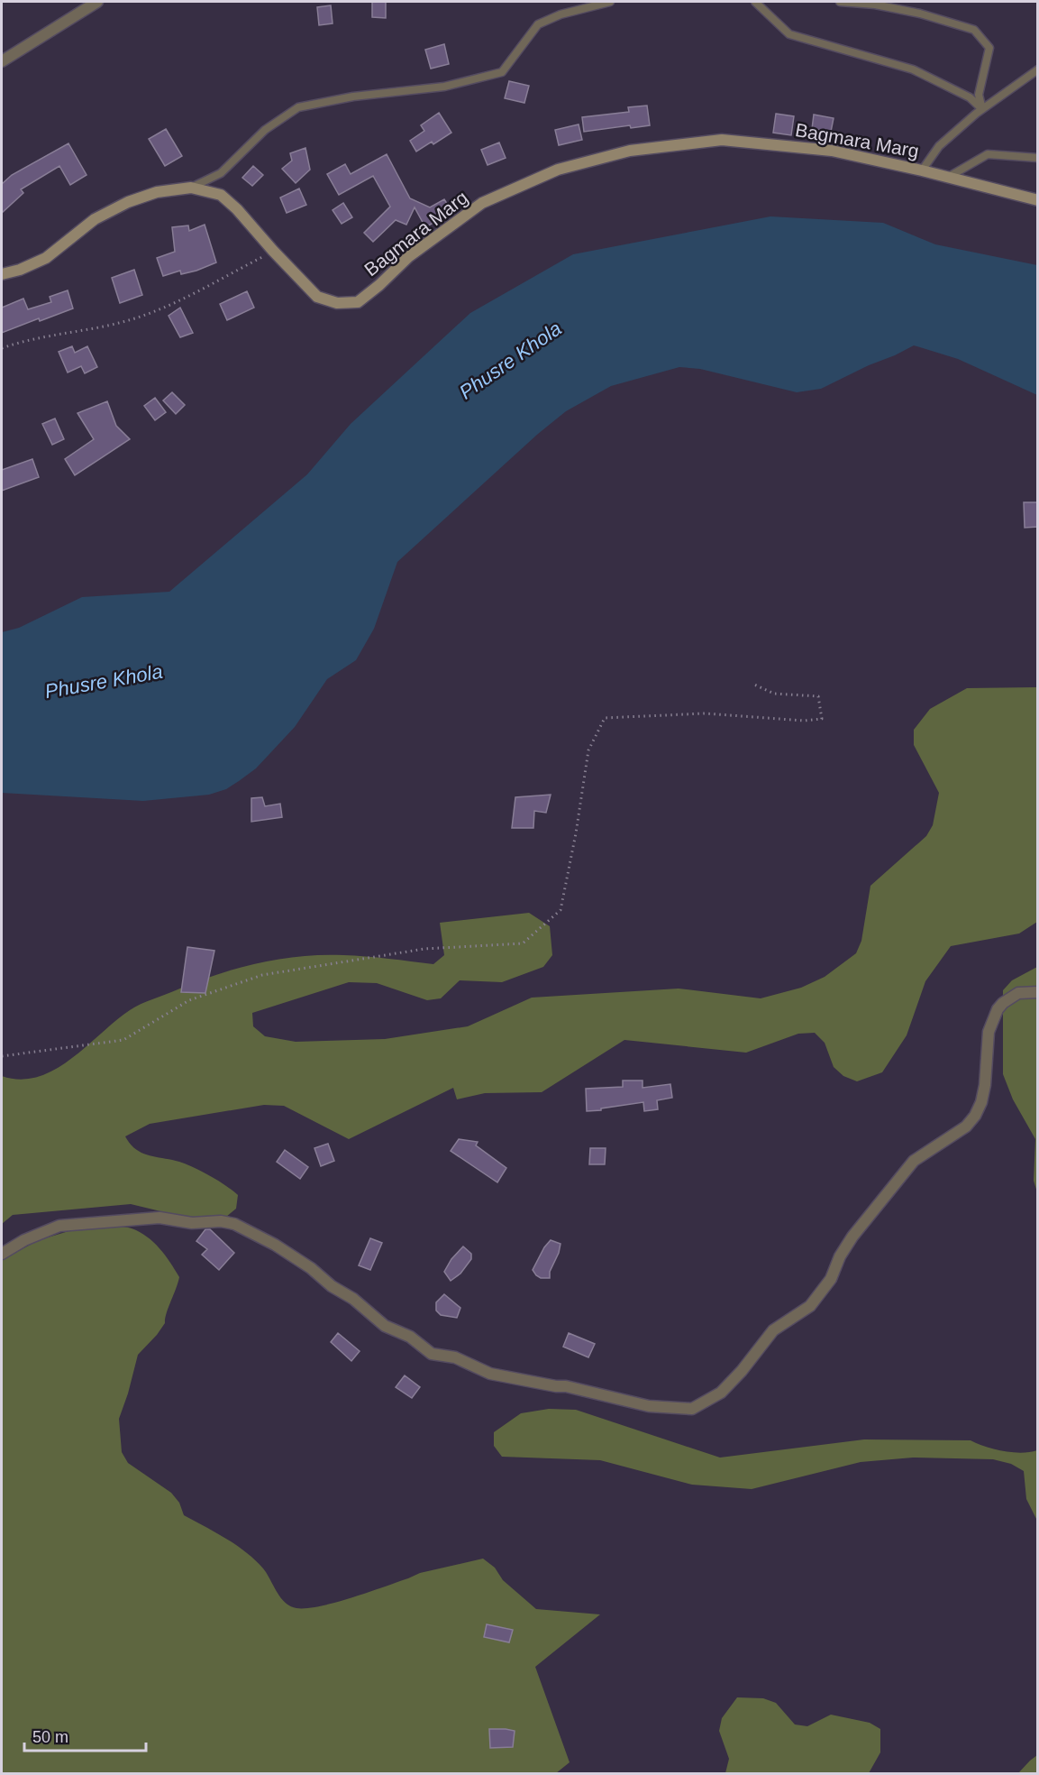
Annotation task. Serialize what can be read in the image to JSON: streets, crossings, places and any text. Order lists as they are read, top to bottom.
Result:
{
  "streets": {
    "main road": ["Bagmara Marg"]
  },
  "water": ["Phusre Khola"],
  "scale_bar": "50 m"
}
